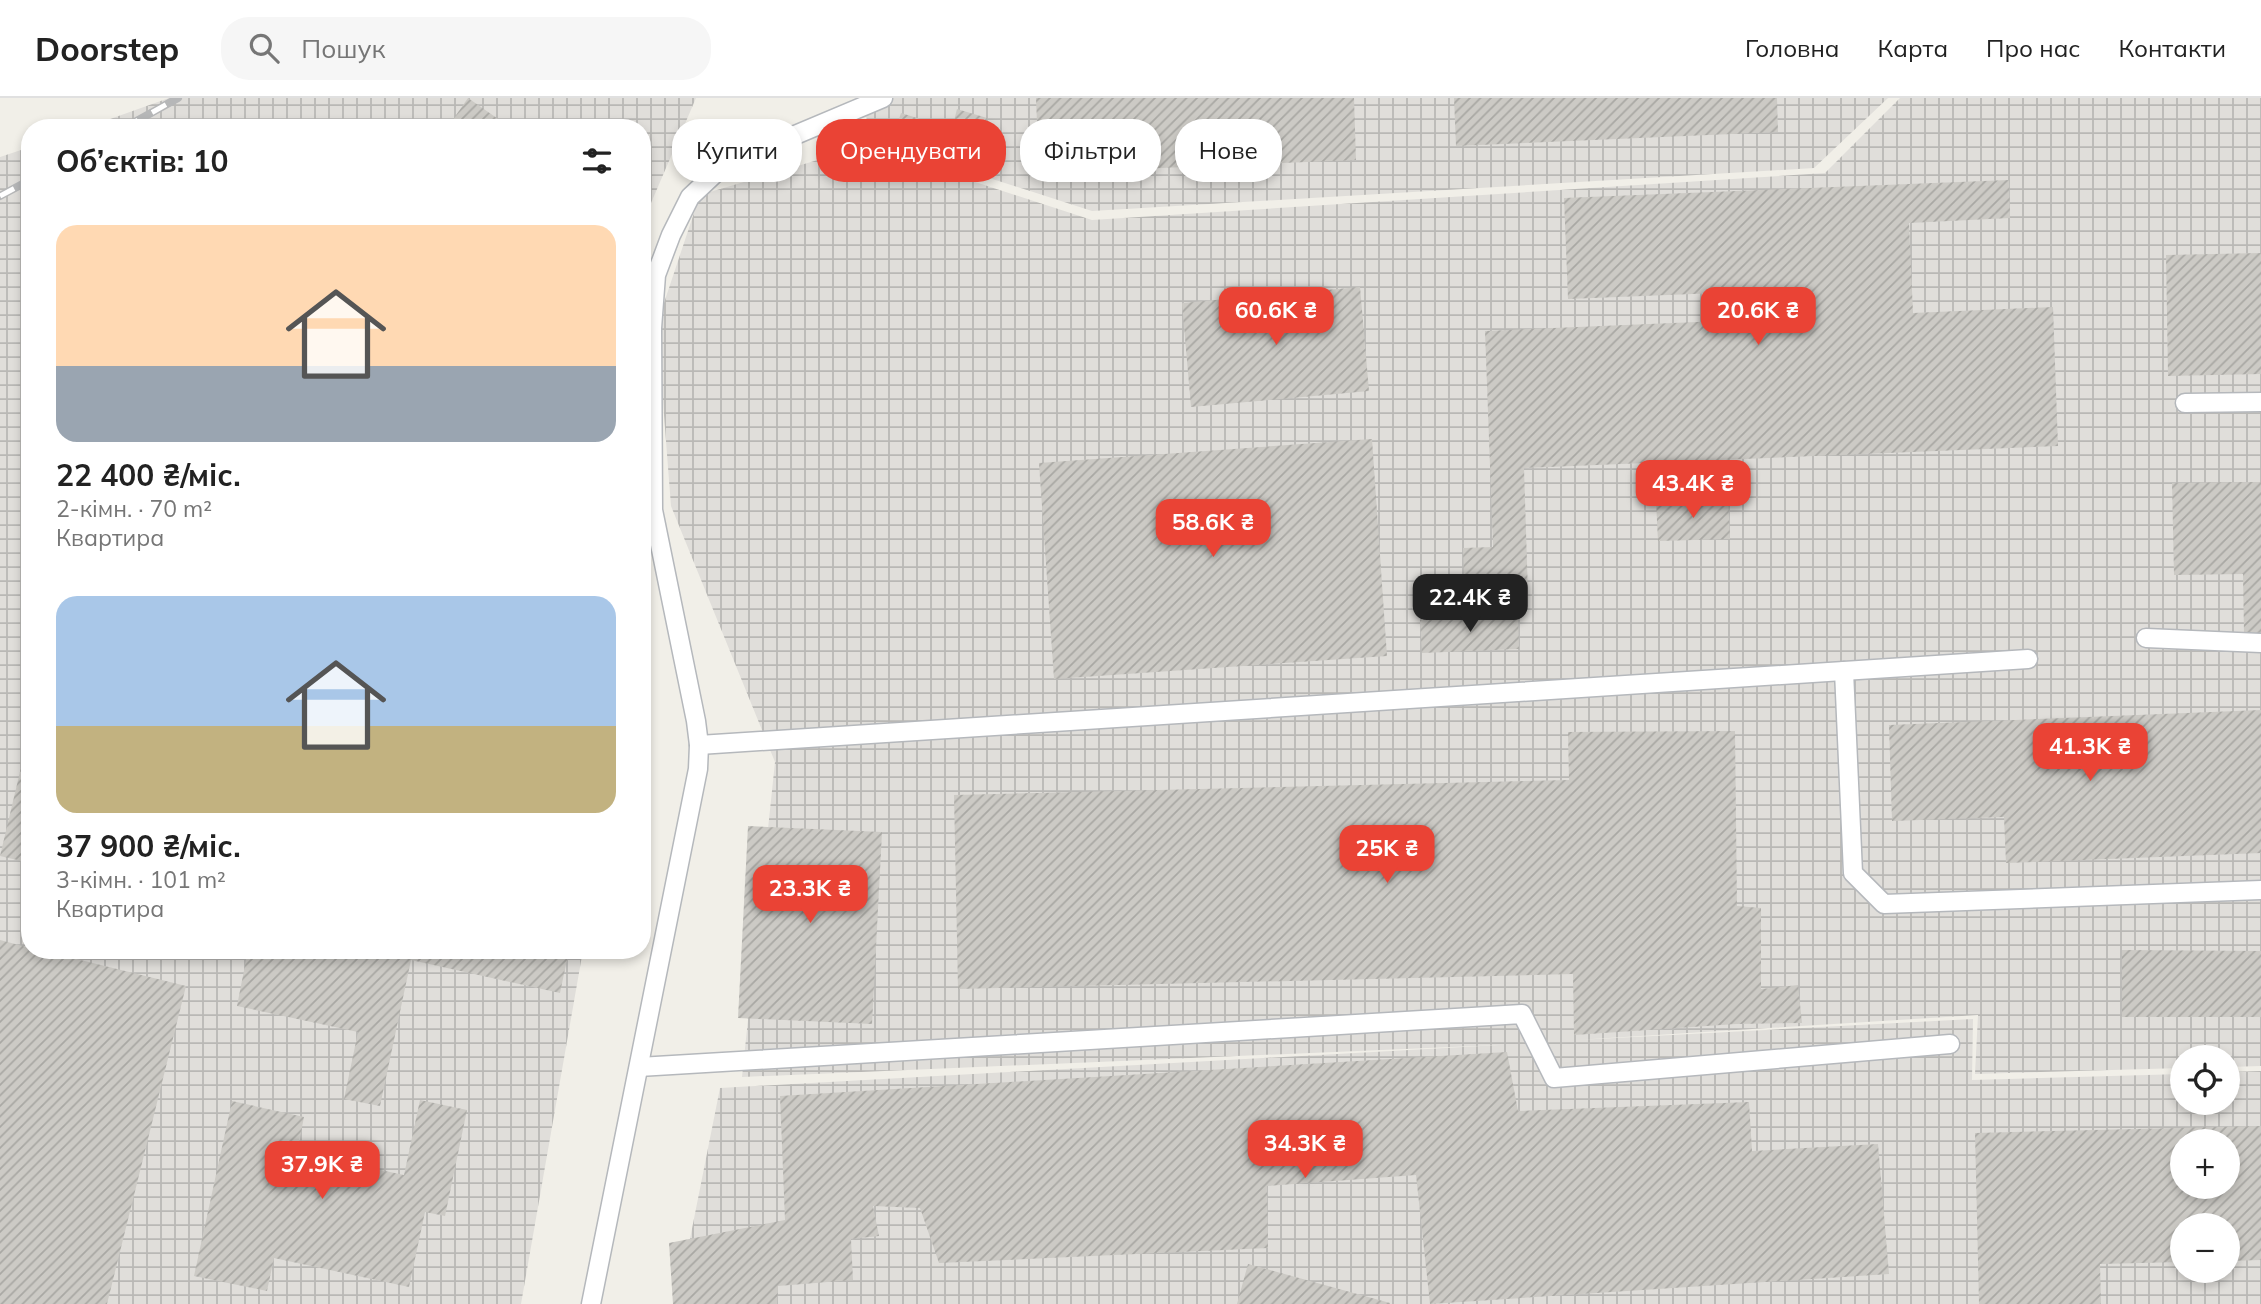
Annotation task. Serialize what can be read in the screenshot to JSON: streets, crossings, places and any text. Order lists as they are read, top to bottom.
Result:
{
  "page": {
    "header": "Doorstep",
    "search": "Пошук",
    "nav": [
      "Головна",
      "Карта",
      "Про нас",
      "Контакти"
    ],
    "chip": [
      "Купити",
      "Орендувати",
      "Фільтри",
      "Нове"
    ],
    "heading": "Об’єктів: 10",
    "list": [
      {
        "name": "22 400 ₴/міс.",
        "note": "2-кімн. · 70 m² · Квартира"
      },
      {
        "name": "37 900 ₴/міс.",
        "note": "3-кімн. · 101 m² · Квартира"
      }
    ],
    "price": [
      "60.6K ₴",
      "20.6K ₴",
      "43.4K ₴",
      "58.6K ₴",
      "22.4K ₴",
      "41.3K ₴",
      "25K ₴",
      "23.3K ₴",
      "34.3K ₴",
      "37.9K ₴"
    ],
    "map_buttons": ["+", "−"]
  }
}
